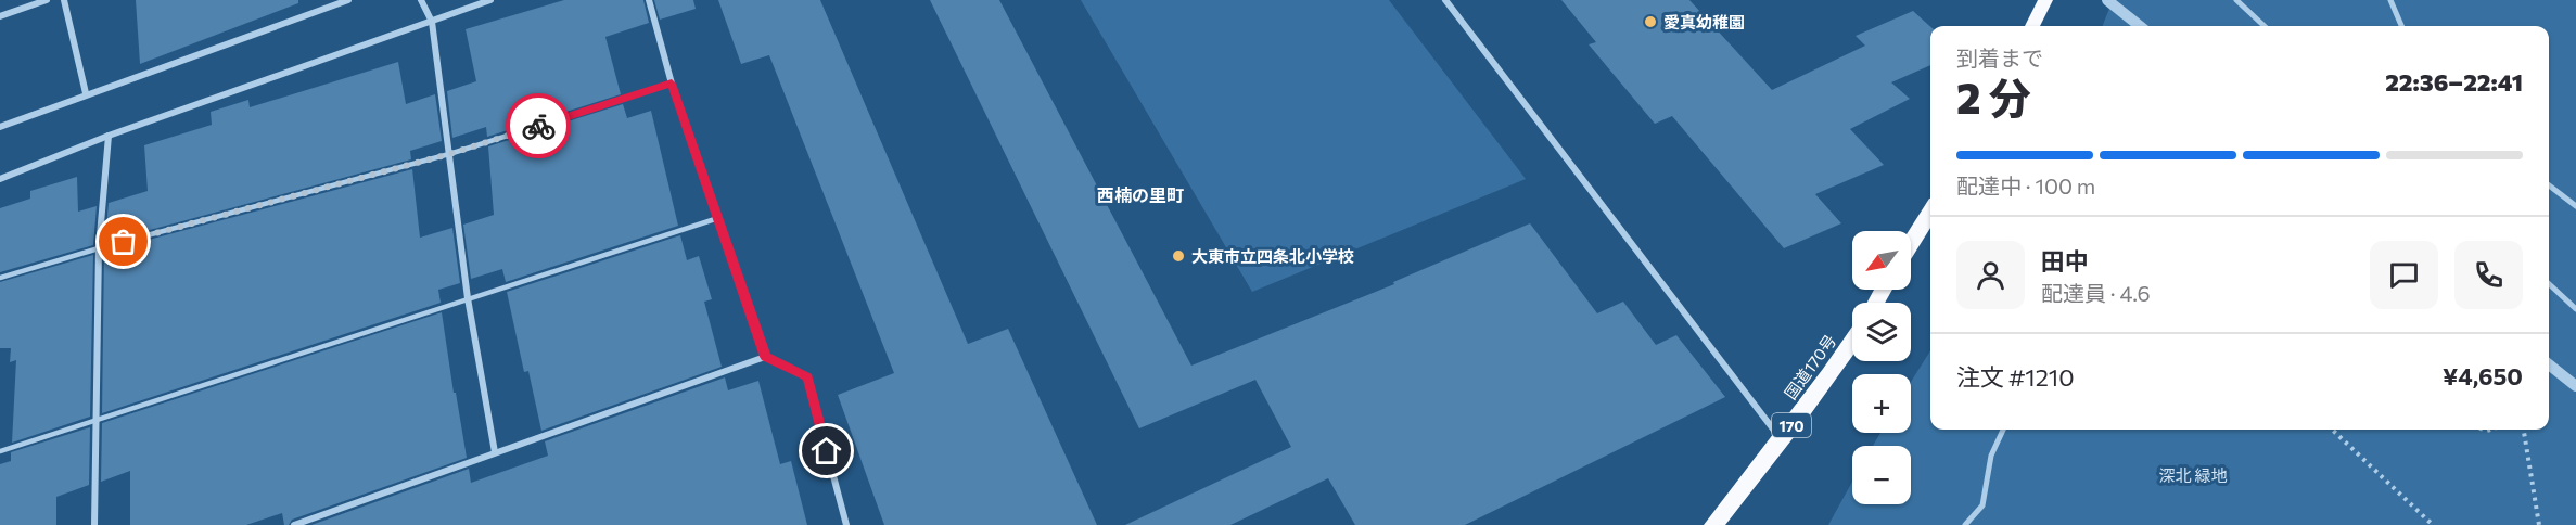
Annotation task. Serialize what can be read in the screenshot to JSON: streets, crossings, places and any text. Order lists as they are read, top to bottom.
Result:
{
  "streets": {
    "highway": ["国道170号", "170"]
  },
  "districts": ["西楠の里町"],
  "parks": ["深北 緑地"],
  "places": ["愛真幼稚園", "大東市立四条北小学校"],
  "north": "bottom left",
  "page": {
    "heading": ["2 分", "到着まで", "22:36–22:41"],
    "panel": [
      "田中",
      "配達員 · 4.6",
      "注文 #1210",
      "¥4,650"
    ],
    "bar": "配達中 · 100 m",
    "map_buttons": ["+", "−"]
  }
}
